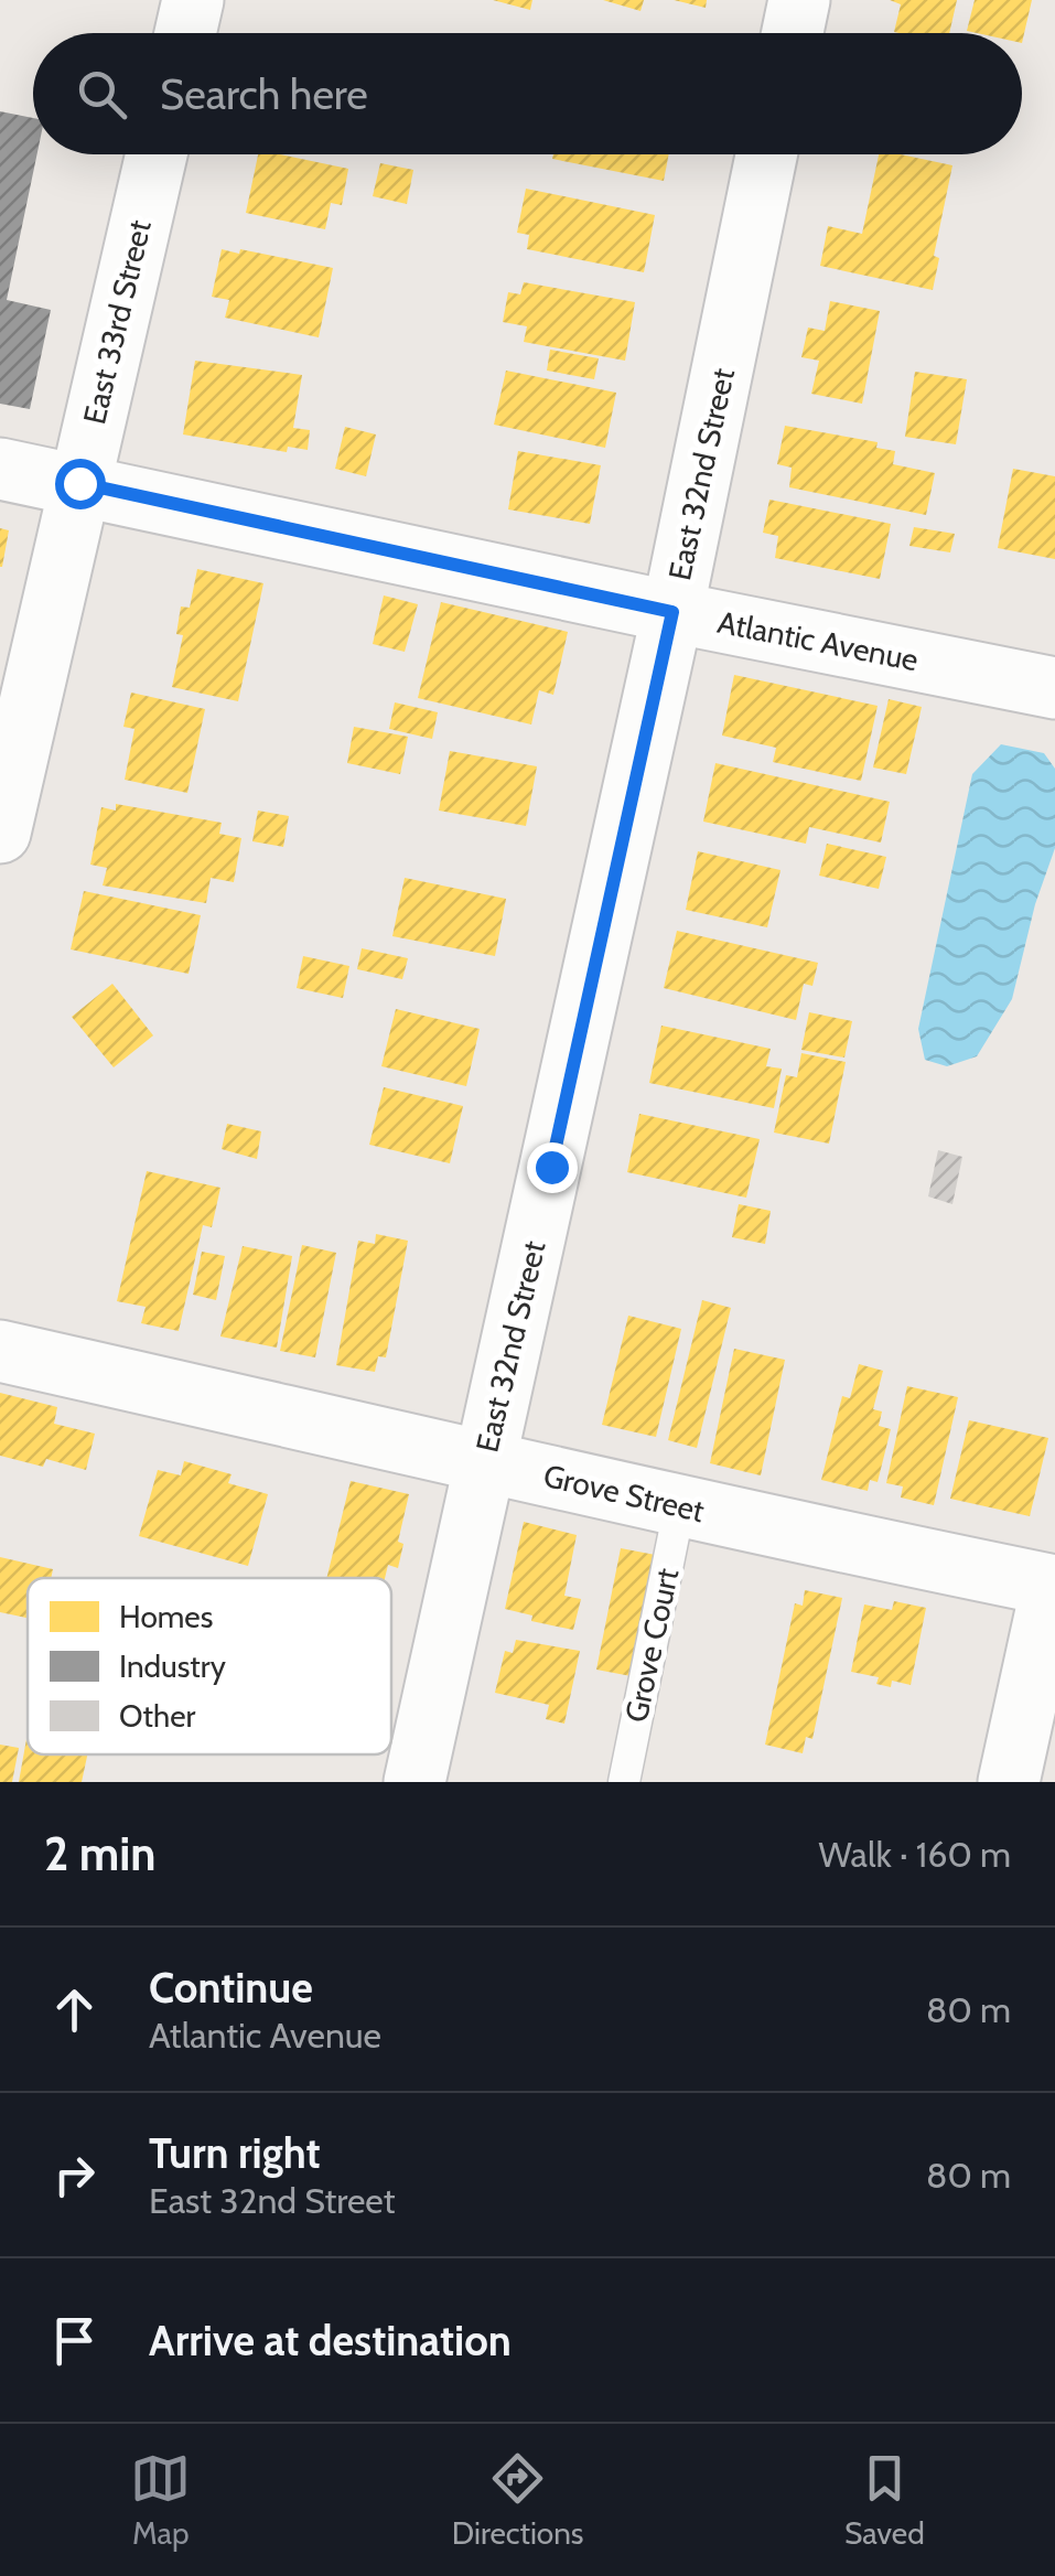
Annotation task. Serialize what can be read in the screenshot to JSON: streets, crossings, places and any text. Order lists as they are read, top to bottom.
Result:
{
  "streets": {
    "street": [
      "East 33rd Street",
      "East 32nd Street",
      "Atlantic Avenue",
      "Grove Street"
    ],
    "lane": ["Grove Court"]
  },
  "crossings": [
    ["East 33rd Street", "Atlantic Avenue"],
    ["East 32nd Street", "Atlantic Avenue"],
    ["East 32nd Street", "Grove Street"],
    ["Grove Street", "Grove Court"]
  ],
  "legend": ["Homes", "Industry", "Other"],
  "page": {
    "search": "Search here",
    "heading": ["2 min", "Walk · 160 m"],
    "list": [
      ["Continue", "Atlantic Avenue", "80 m"],
      ["Turn right", "East 32nd Street", "80 m"],
      "Arrive at destination"
    ],
    "nav": ["Map", "Directions", "Saved"]
  }
}
